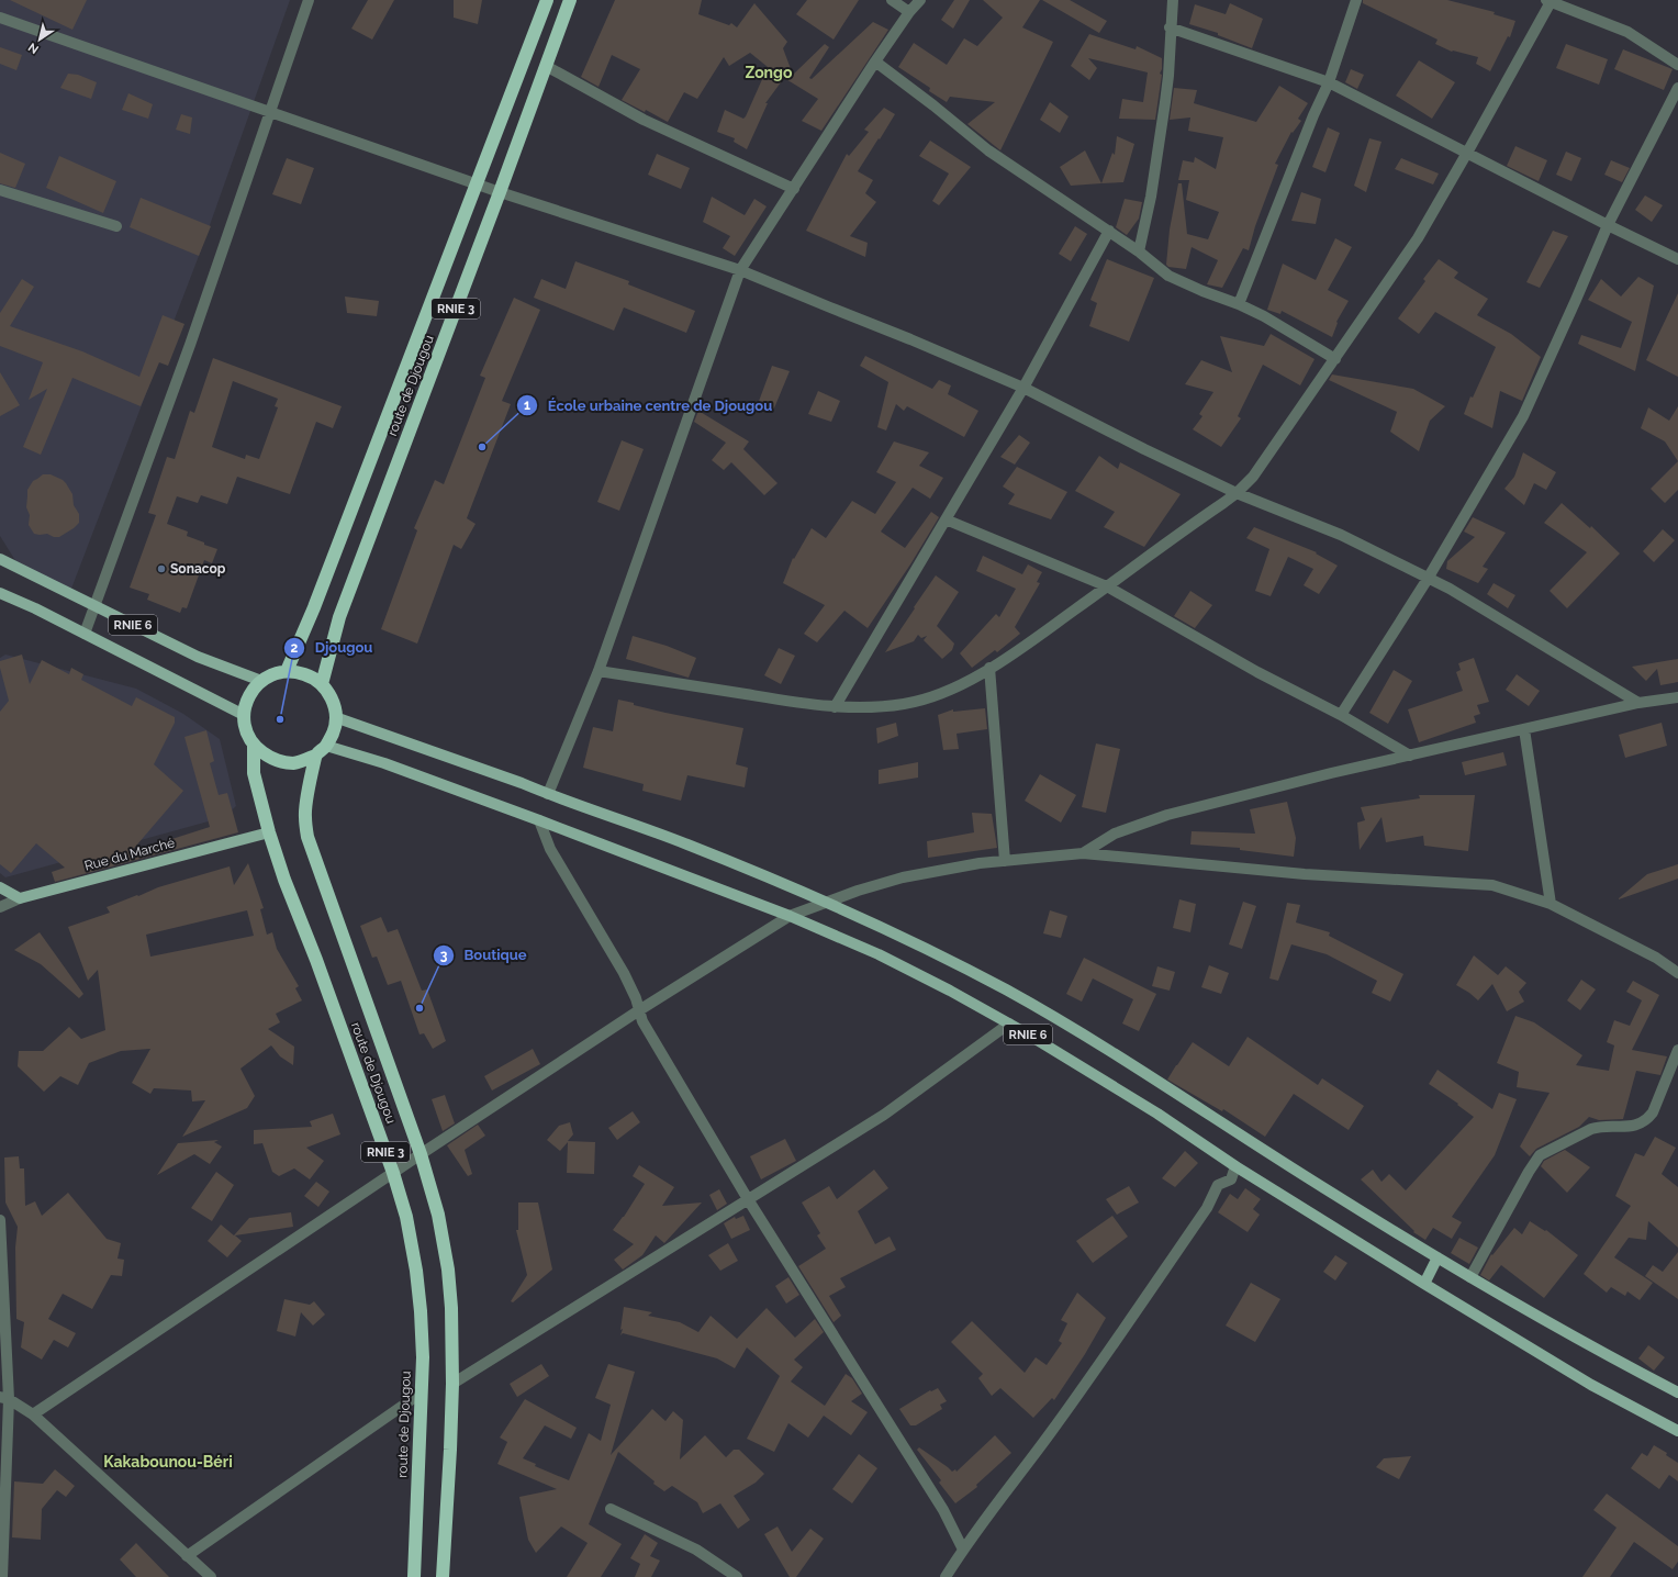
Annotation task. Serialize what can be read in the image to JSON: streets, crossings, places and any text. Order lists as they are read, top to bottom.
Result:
{
  "streets": {
    "highway": ["RNIE 3", "route de Djougou"],
    "main road": ["RNIE 6", "Rue du Marché"]
  },
  "crossings": [
    ["RNIE 3", "route de Djougou"],
    ["RNIE 3", "RNIE 6"],
    ["route de Djougou", "RNIE 6"],
    ["route de Djougou", "Rue du Marché"]
  ],
  "districts": ["Zongo", "Kakabounou-Béri"],
  "places": [
    "École urbaine centre de Djougou",
    "Sonacop",
    "Djougou",
    "Boutique"
  ],
  "north": "bottom left"
}
